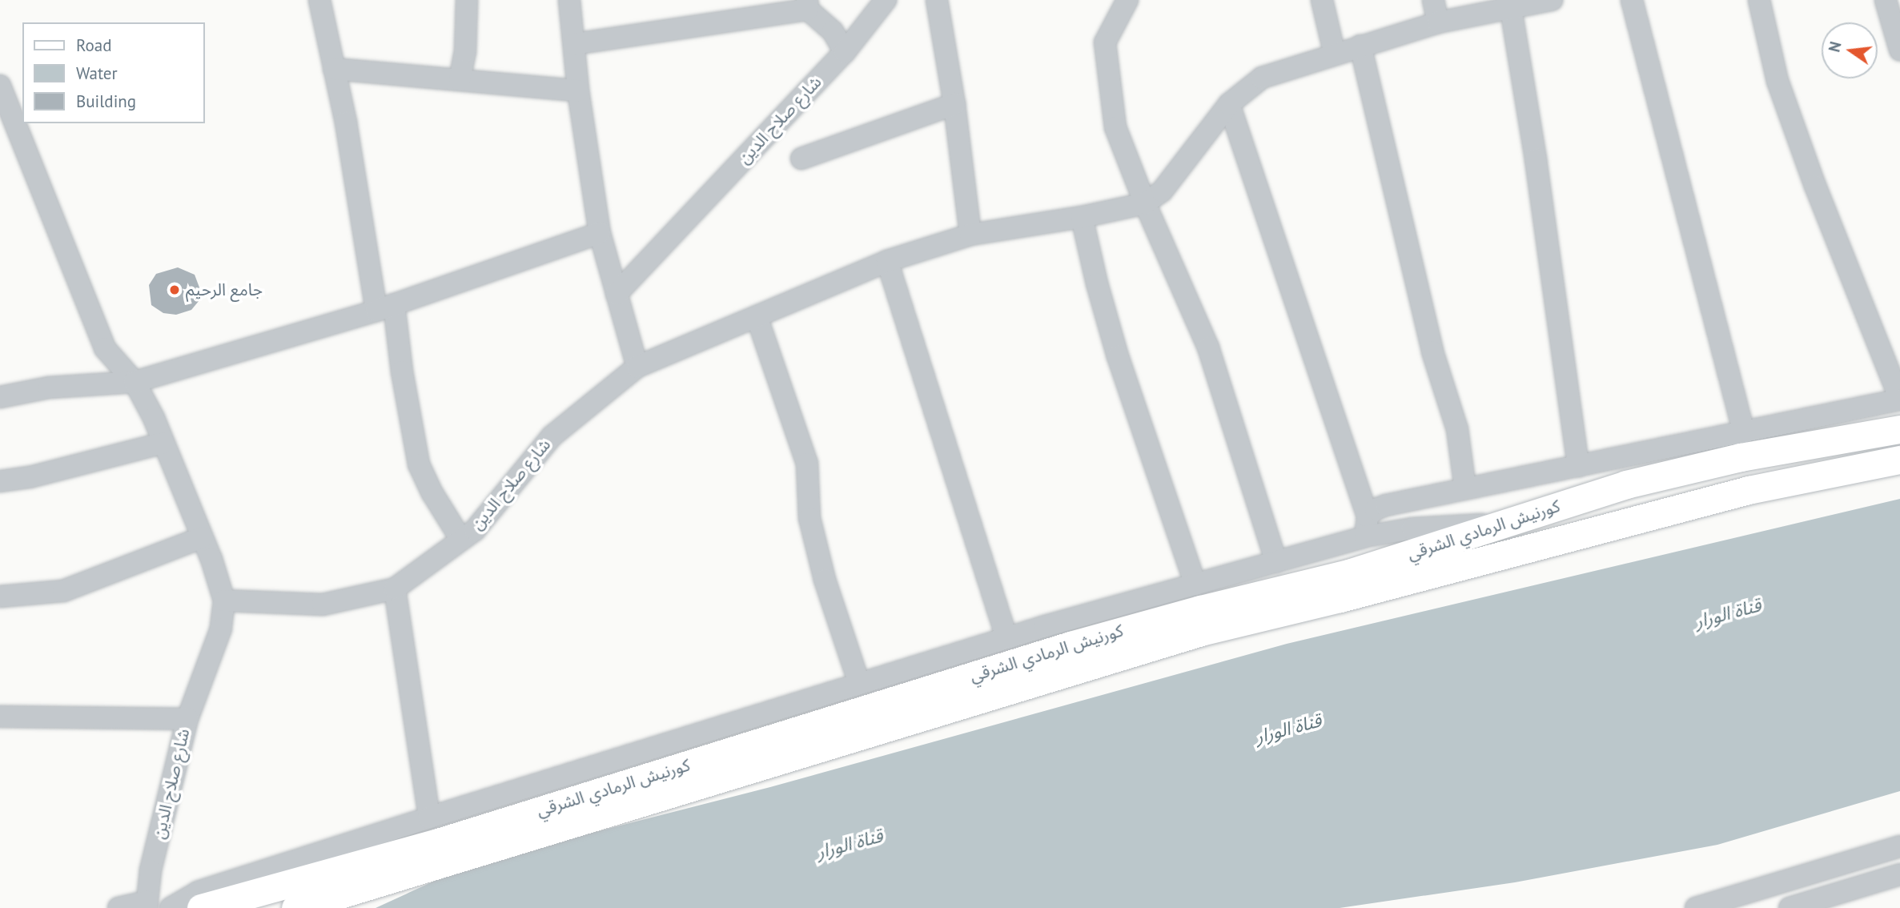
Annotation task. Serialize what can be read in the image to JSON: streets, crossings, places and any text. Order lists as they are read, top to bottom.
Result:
{
  "streets": {
    "main road": ["كورنيش الرمادي الشرقي"],
    "street": ["شارع صلاح الدين"]
  },
  "water": ["قناة الورار"],
  "places": ["جامع الرحيم"],
  "legend": ["Road", "Water", "Building"],
  "north": "left"
}
